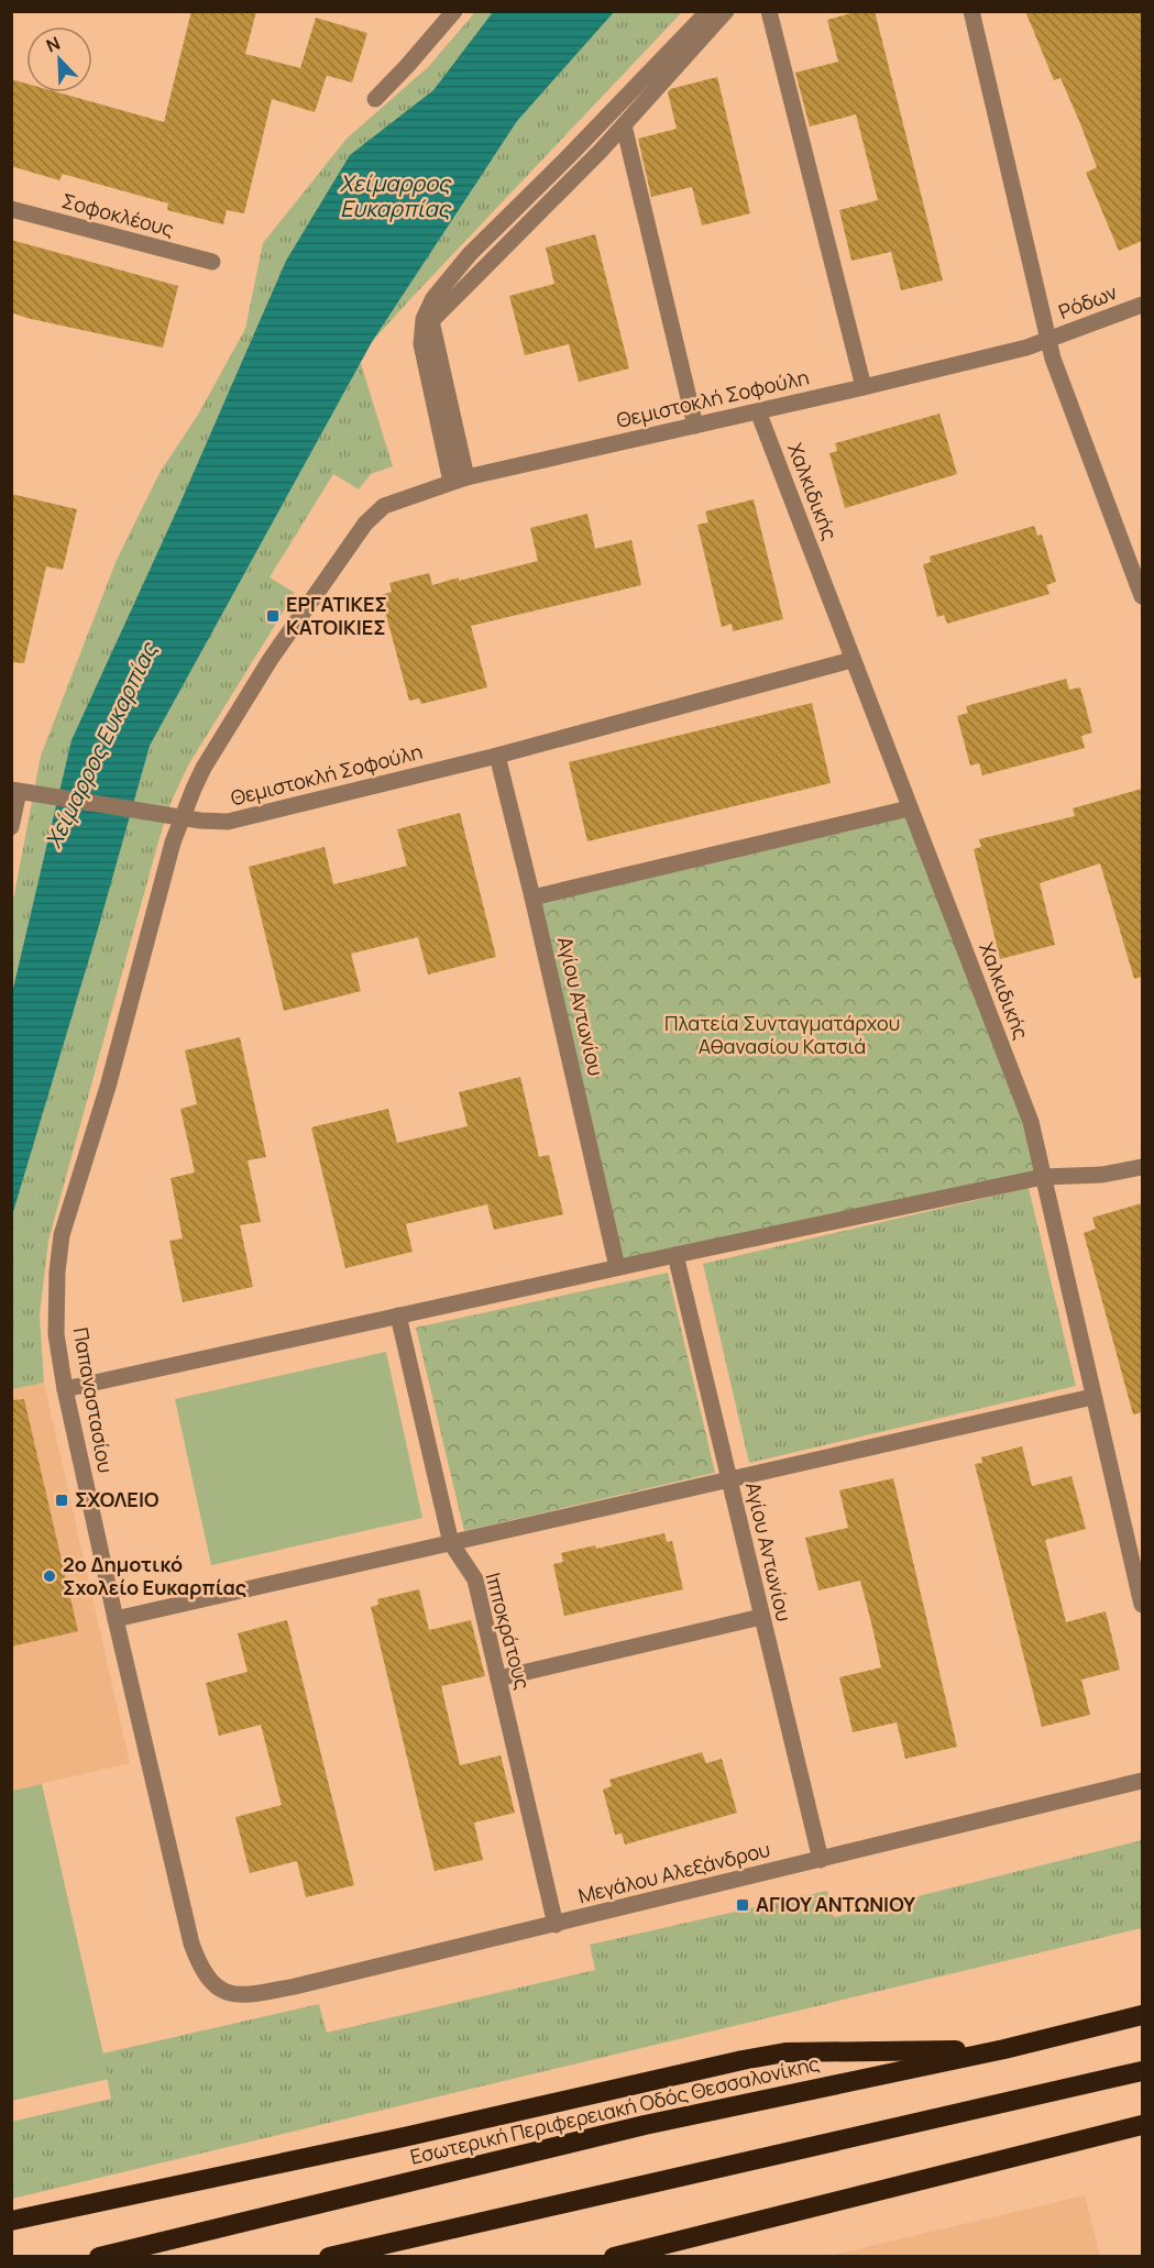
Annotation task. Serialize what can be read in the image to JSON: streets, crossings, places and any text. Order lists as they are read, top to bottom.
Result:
{
  "streets": {
    "highway": ["Εσωτερική Περιφερειακή Οδός Θεσσαλονίκης"],
    "street": [
      "Σοφοκλέους",
      "Ρόδων",
      "Θεμιστοκλή Σοφούλη",
      "Χαλκιδικής",
      "Αγίου Αντωνίου",
      "Παπαναστασίου",
      "Ιπποκράτους",
      "Μεγάλου Αλεξάνδρου"
    ]
  },
  "crossings": [
    ["Ρόδων", "Θεμιστοκλή Σοφούλη"],
    ["Θεμιστοκλή Σοφούλη", "Χαλκιδικής"],
    ["Θεμιστοκλή Σοφούλη", "Αγίου Αντωνίου"],
    ["Θεμιστοκλή Σοφούλη", "Παπαναστασίου"],
    ["Αγίου Αντωνίου", "Μεγάλου Αλεξάνδρου"],
    ["Παπαναστασίου", "Μεγάλου Αλεξάνδρου"],
    ["Ιπποκράτους", "Μεγάλου Αλεξάνδρου"]
  ],
  "water": ["Χείμαρρος Ευκαρπίας"],
  "parks": ["Πλατεία Συνταγματάρχου Αθανασίου Κατσιά"],
  "places": {
    "transit": ["ΕΡΓΑΤΙΚΕΣ ΚΑΤΟΙΚΙΕΣ", "ΣΧΟΛΕΙΟ", "ΑΓΙΟΥ ΑΝΤΩΝΙΟΥ"],
    "other": ["2ο Δημοτικό Σχολείο Ευκαρπίας"]
  },
  "north": "top left"
}
